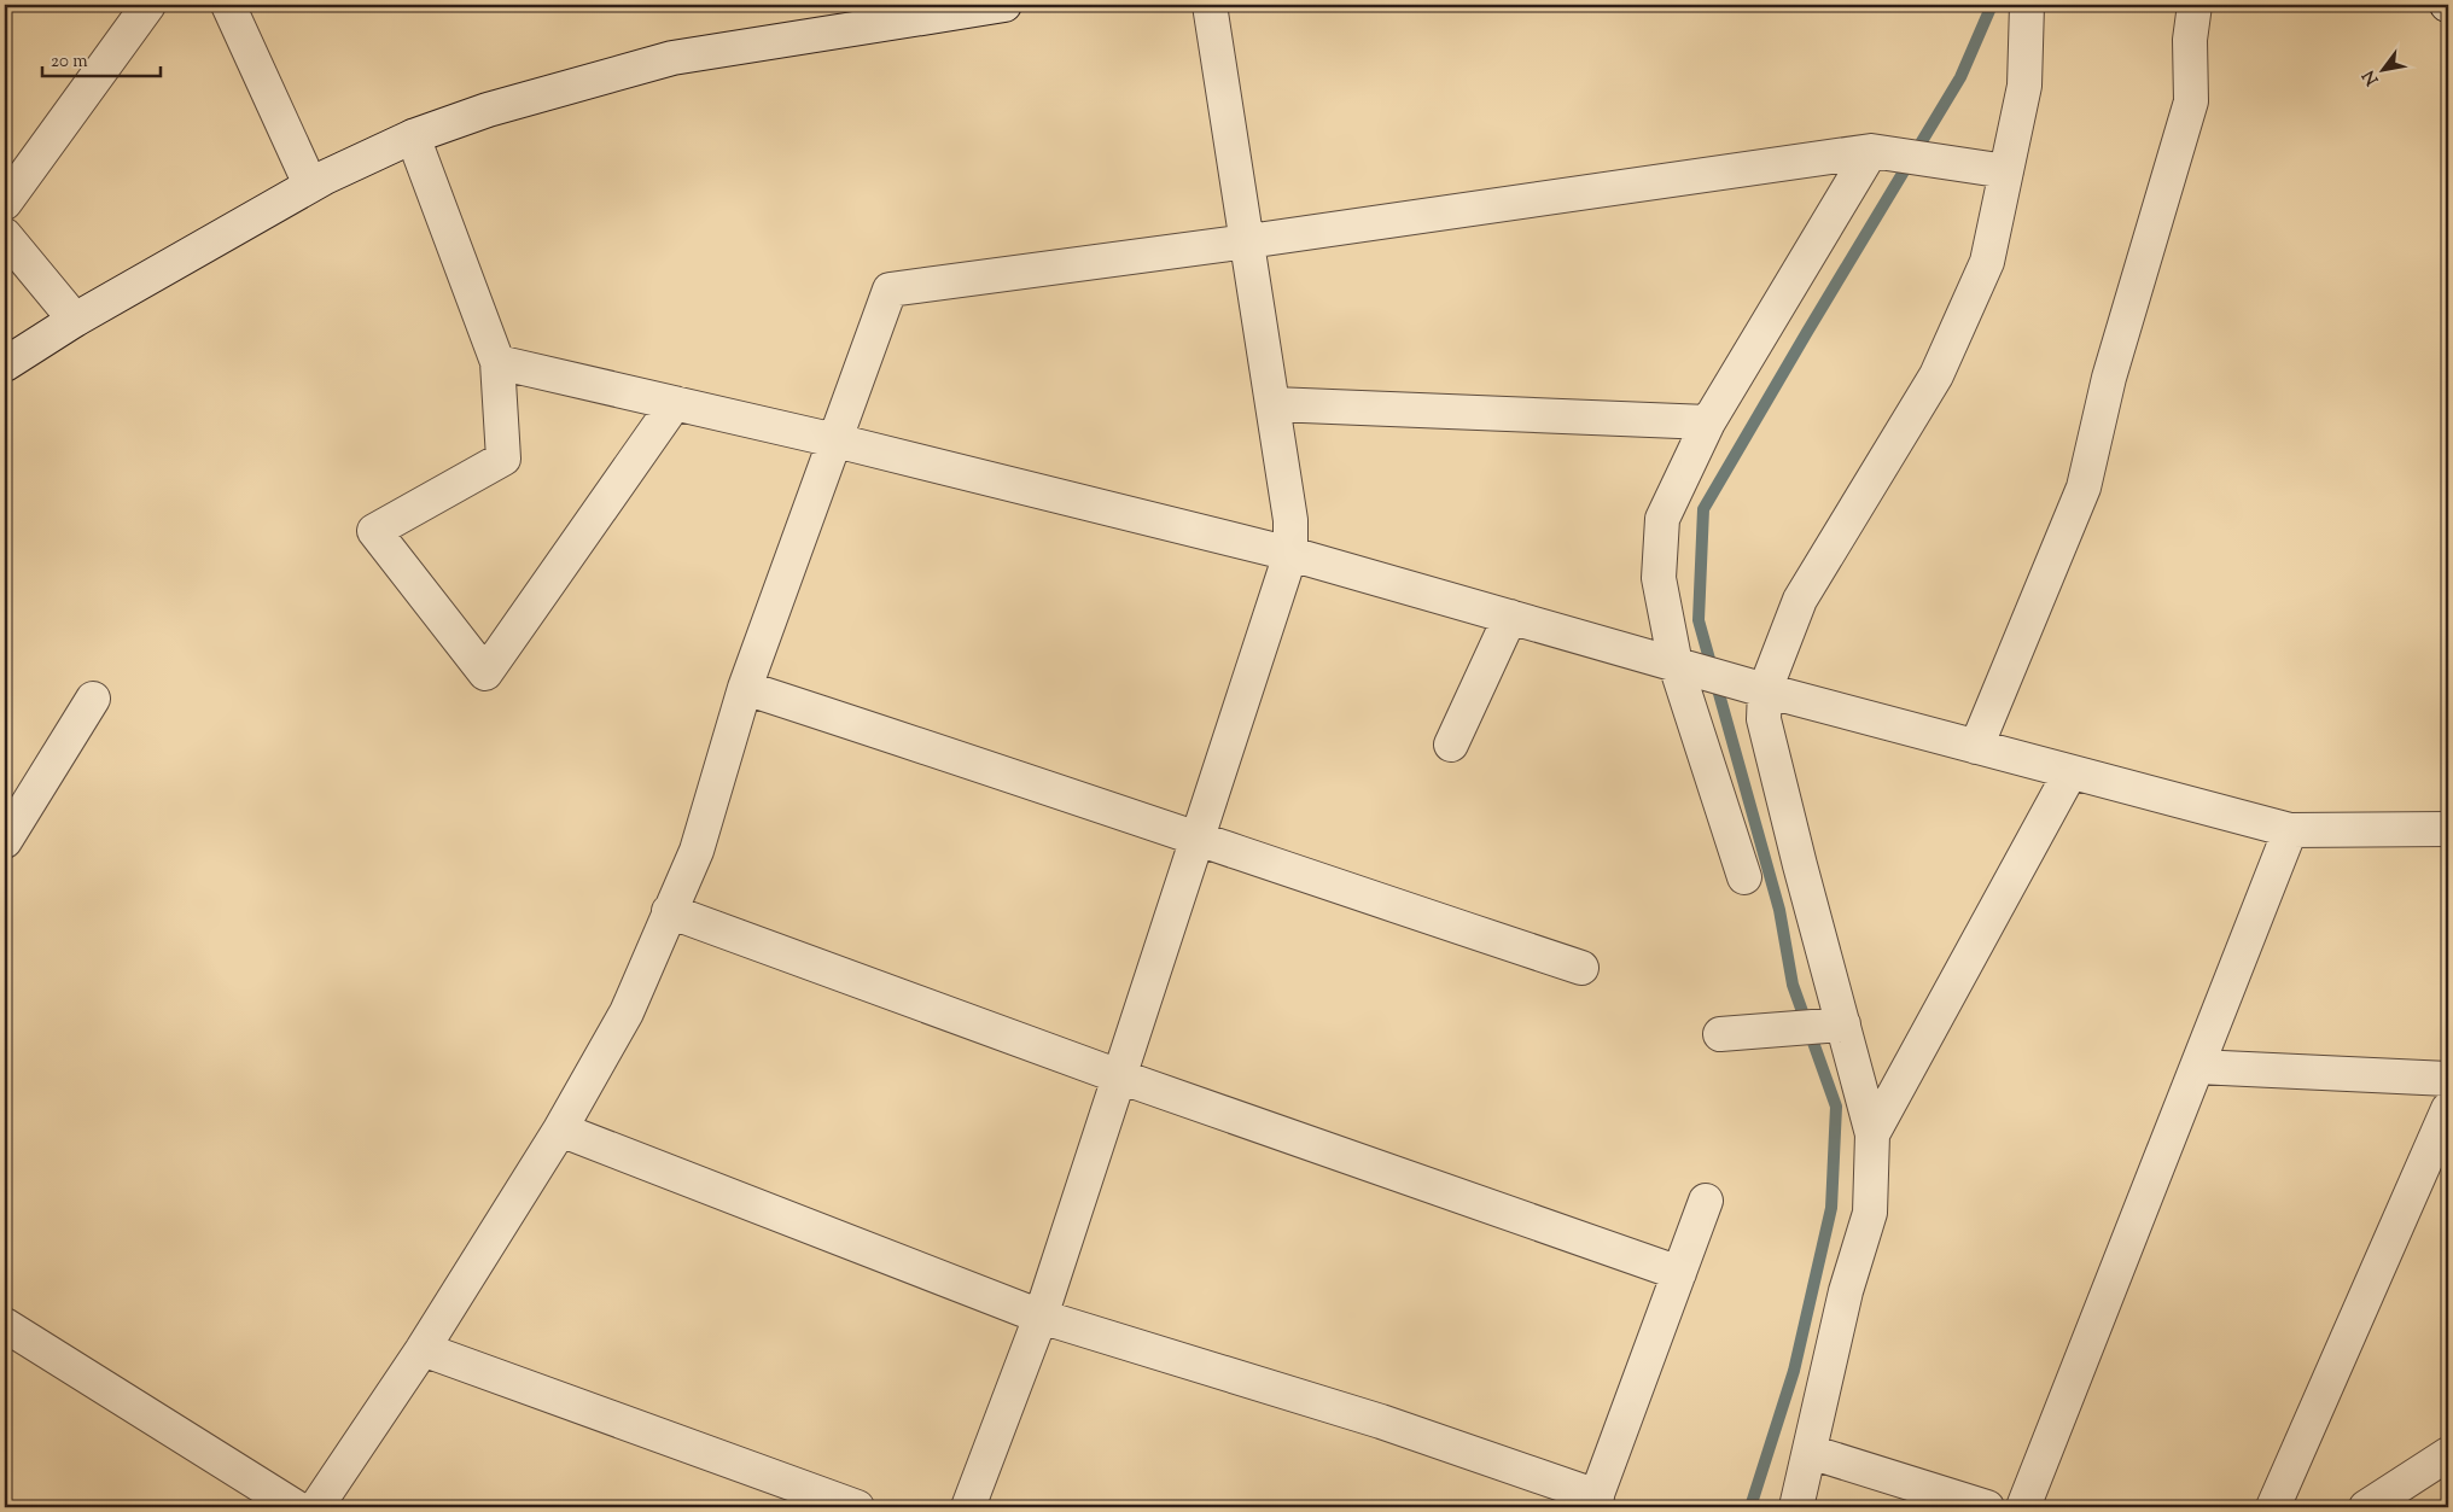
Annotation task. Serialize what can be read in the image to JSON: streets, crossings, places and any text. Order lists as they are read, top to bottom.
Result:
{
  "scale_bar": "20 m",
  "north": "bottom left"
}
